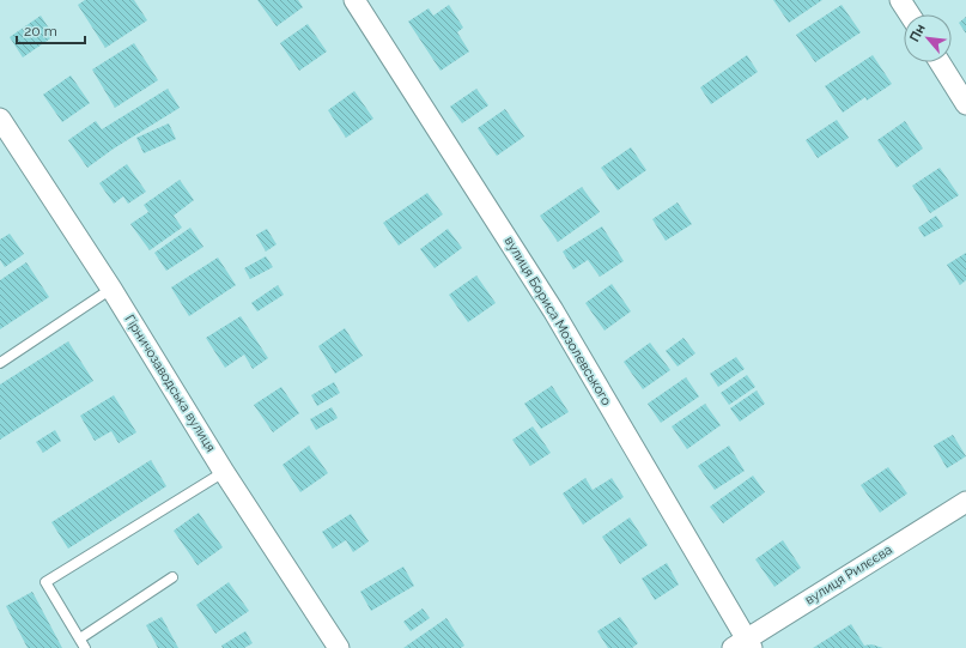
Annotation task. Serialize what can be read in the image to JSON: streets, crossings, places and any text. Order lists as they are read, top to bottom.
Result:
{
  "streets": {
    "street": ["вулиця Бориса Мозолевського", "Гірничозаводська вулиця", "вулиця Рилєєва"]
  },
  "crossings": [
    ["вулиця Бориса Мозолевського", "вулиця Рилєєва"]
  ],
  "scale_bar": "20 m",
  "north": "top left"
}
